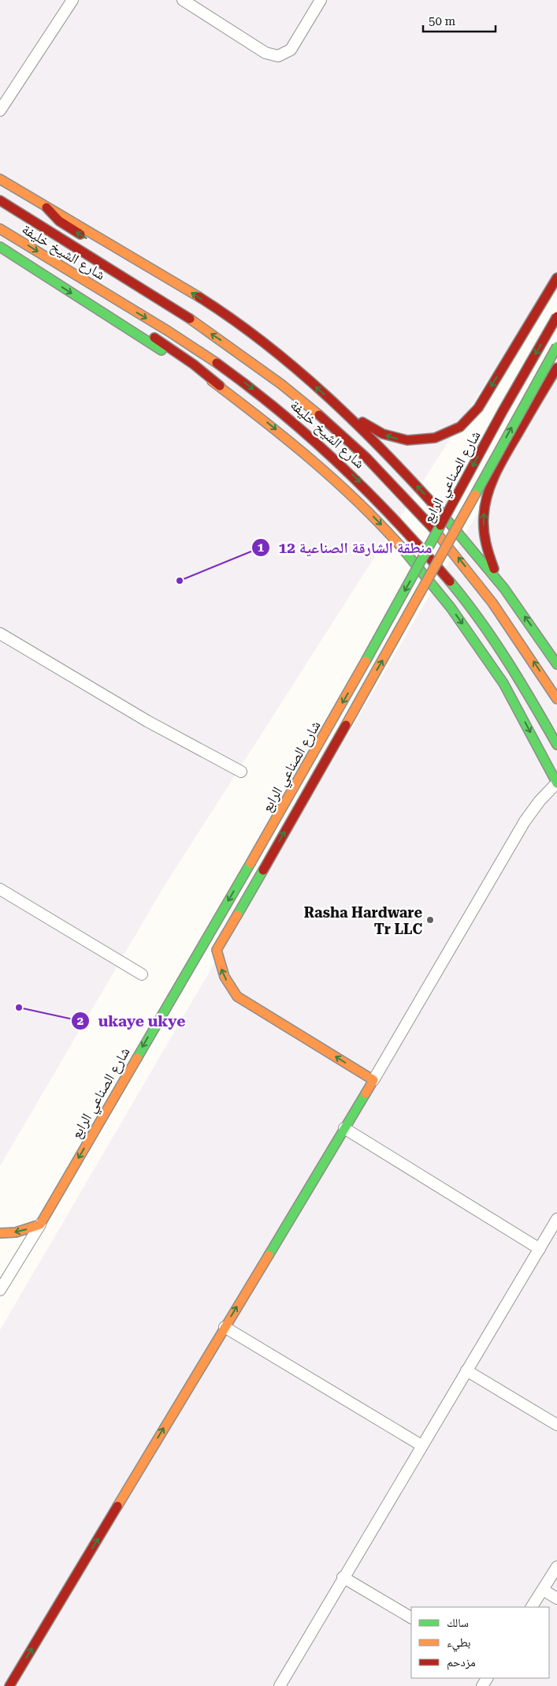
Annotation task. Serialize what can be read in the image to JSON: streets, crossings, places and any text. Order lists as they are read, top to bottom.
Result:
{
  "streets": {
    "main road": ["شارع الشيخ خليفة", "شارع الصناعي الرابع"]
  },
  "places": ["منطقة الشارقة الصناعية 12", "Rasha Hardware Tr LLC", "ukaye ukye"],
  "legend": ["سالك", "بطيء", "مزدحم"],
  "scale_bar": "50 m"
}
